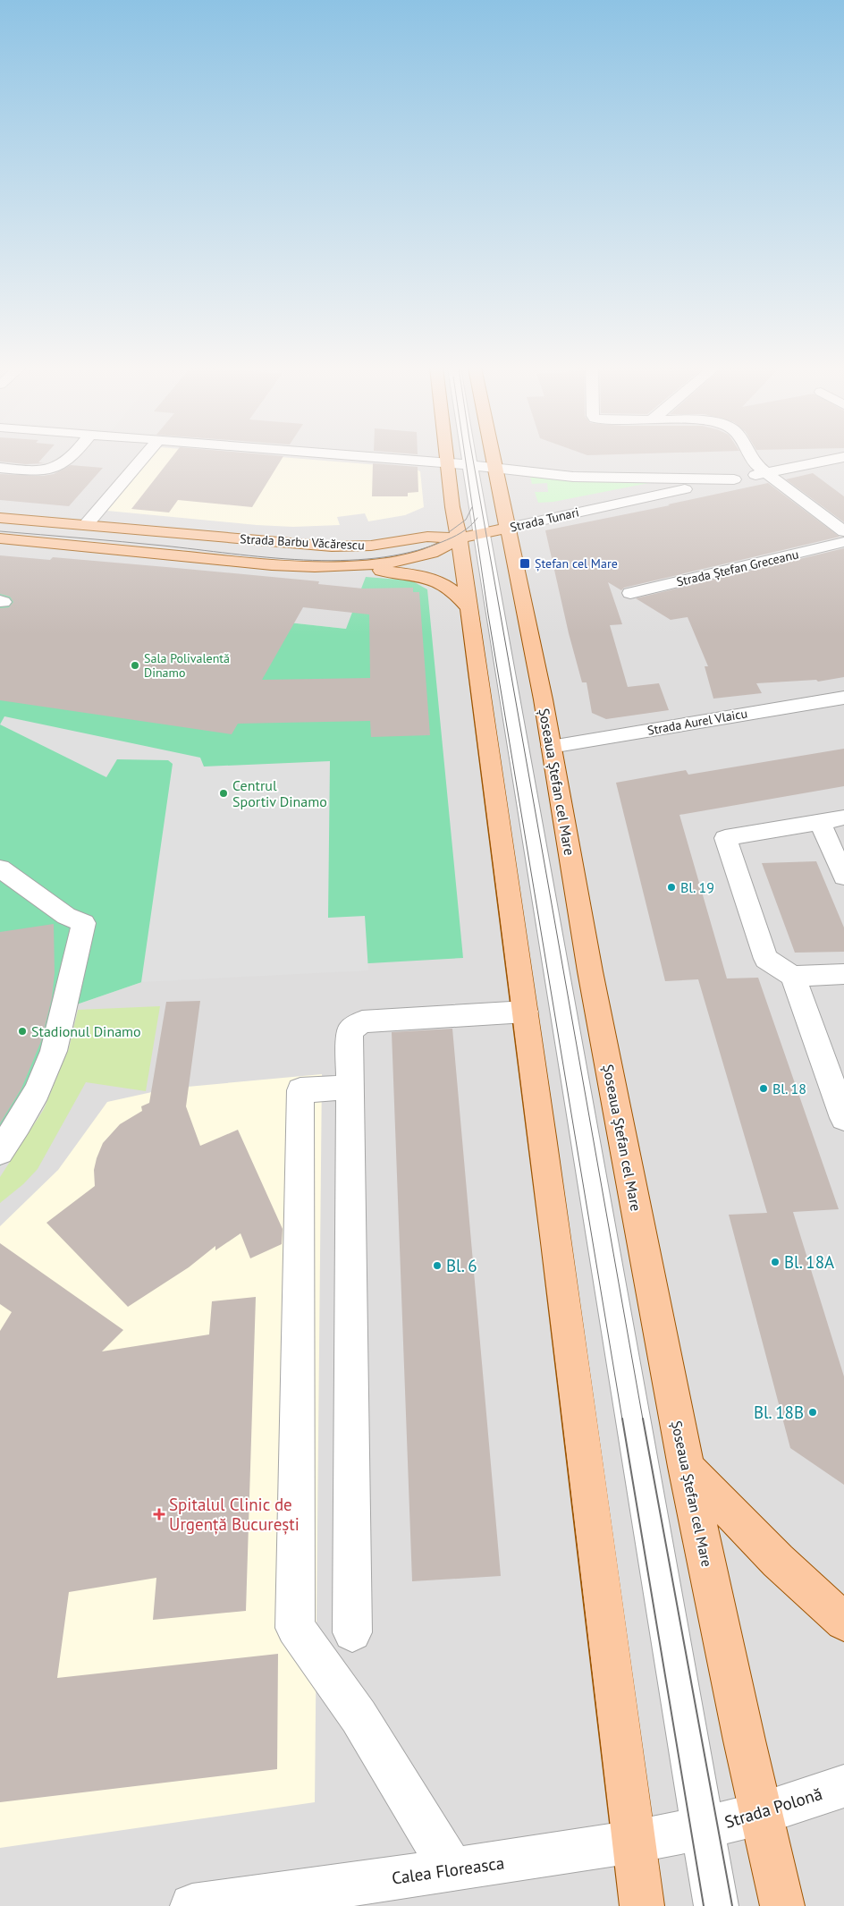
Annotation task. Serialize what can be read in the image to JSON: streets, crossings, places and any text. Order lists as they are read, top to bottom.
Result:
{
  "streets": {
    "main road": ["Strada Barbu Văcărescu", "Șoseaua Ștefan cel Mare"],
    "street": [
      "Strada Tunari",
      "Strada Ștefan Greceanu",
      "Strada Aurel Vlaicu",
      "Strada Polonă",
      "Calea Floreasca"
    ]
  },
  "crossings": [
    ["Strada Tunari", "Strada Barbu Văcărescu"],
    ["Strada Tunari", "Șoseaua Ștefan cel Mare"],
    ["Strada Barbu Văcărescu", "Șoseaua Ștefan cel Mare"],
    ["Strada Aurel Vlaicu", "Șoseaua Ștefan cel Mare"],
    ["Șoseaua Ștefan cel Mare", "Strada Polonă"],
    ["Șoseaua Ștefan cel Mare", "Calea Floreasca"],
    ["Strada Polonă", "Calea Floreasca"]
  ],
  "places": {
    "transit": ["Ștefan cel Mare"],
    "other": [
      "Sala Polivalentă Dinamo",
      "Centrul Sportiv Dinamo",
      "Bl. 19",
      "Stadionul Dinamo",
      "Bl. 18",
      "Bl. 18A",
      "Bl. 6",
      "Bl. 18B"
    ],
    "health": ["Spitalul Clinic de Urgență București"]
  }
}
